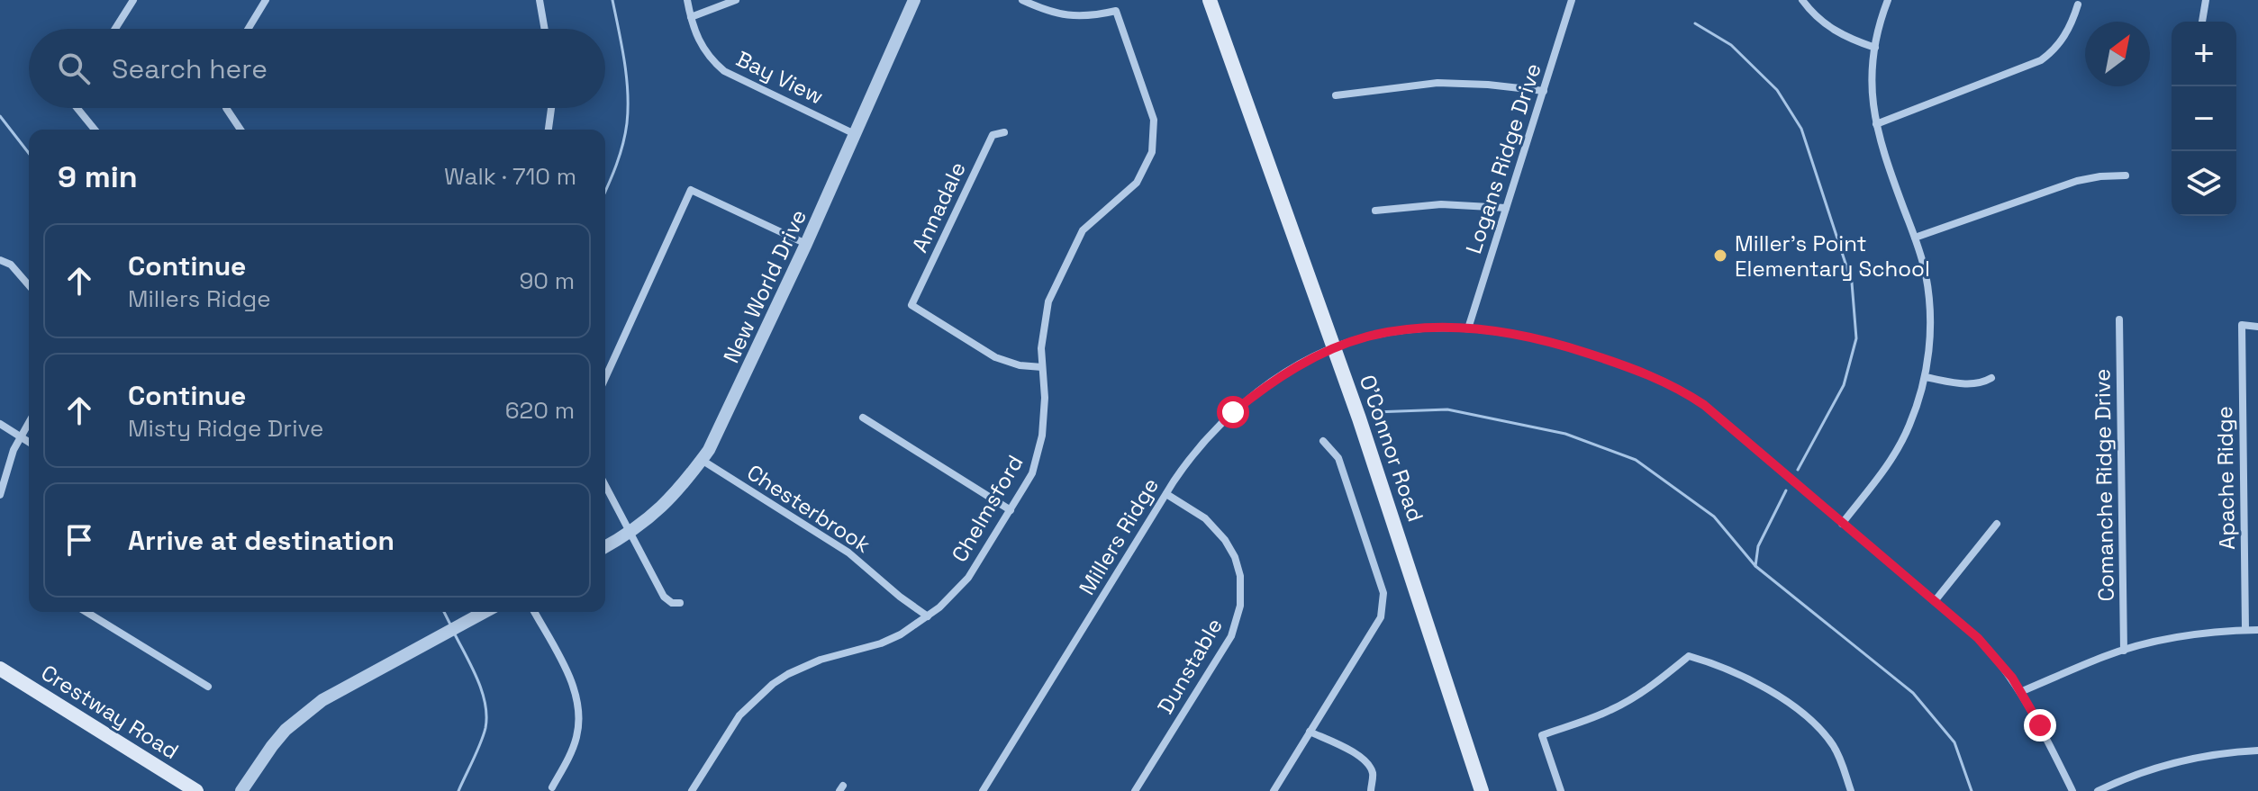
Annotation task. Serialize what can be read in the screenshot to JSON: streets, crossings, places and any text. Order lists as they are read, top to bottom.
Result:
{
  "streets": {
    "main road": ["O'Connor Road", "Crestway Road"],
    "street": [
      "Bay View",
      "Logans Ridge Drive",
      "Annadale",
      "New World Drive",
      "Apache Ridge",
      "Comanche Ridge Drive",
      "Chesterbrook",
      "Chelmsford",
      "Millers Ridge",
      "Dunstable"
    ]
  },
  "crossings": [
    ["Bay View", "New World Drive"],
    ["Logans Ridge Drive", "Millers Ridge"],
    ["Annadale", "Chelmsford"],
    ["New World Drive", "Chesterbrook"],
    ["O'Connor Road", "Millers Ridge"],
    ["Chesterbrook", "Chelmsford"],
    ["Millers Ridge", "Dunstable"]
  ],
  "places": ["Miller's Point Elementary School"],
  "north": "top right",
  "page": {
    "map_buttons": ["+", "−"],
    "search": "Search here",
    "heading": ["9 min", "Walk · 710 m"],
    "list": [
      ["Continue", "Millers Ridge", "90 m"],
      ["Continue", "Misty Ridge Drive", "620 m"],
      "Arrive at destination"
    ]
  }
}
